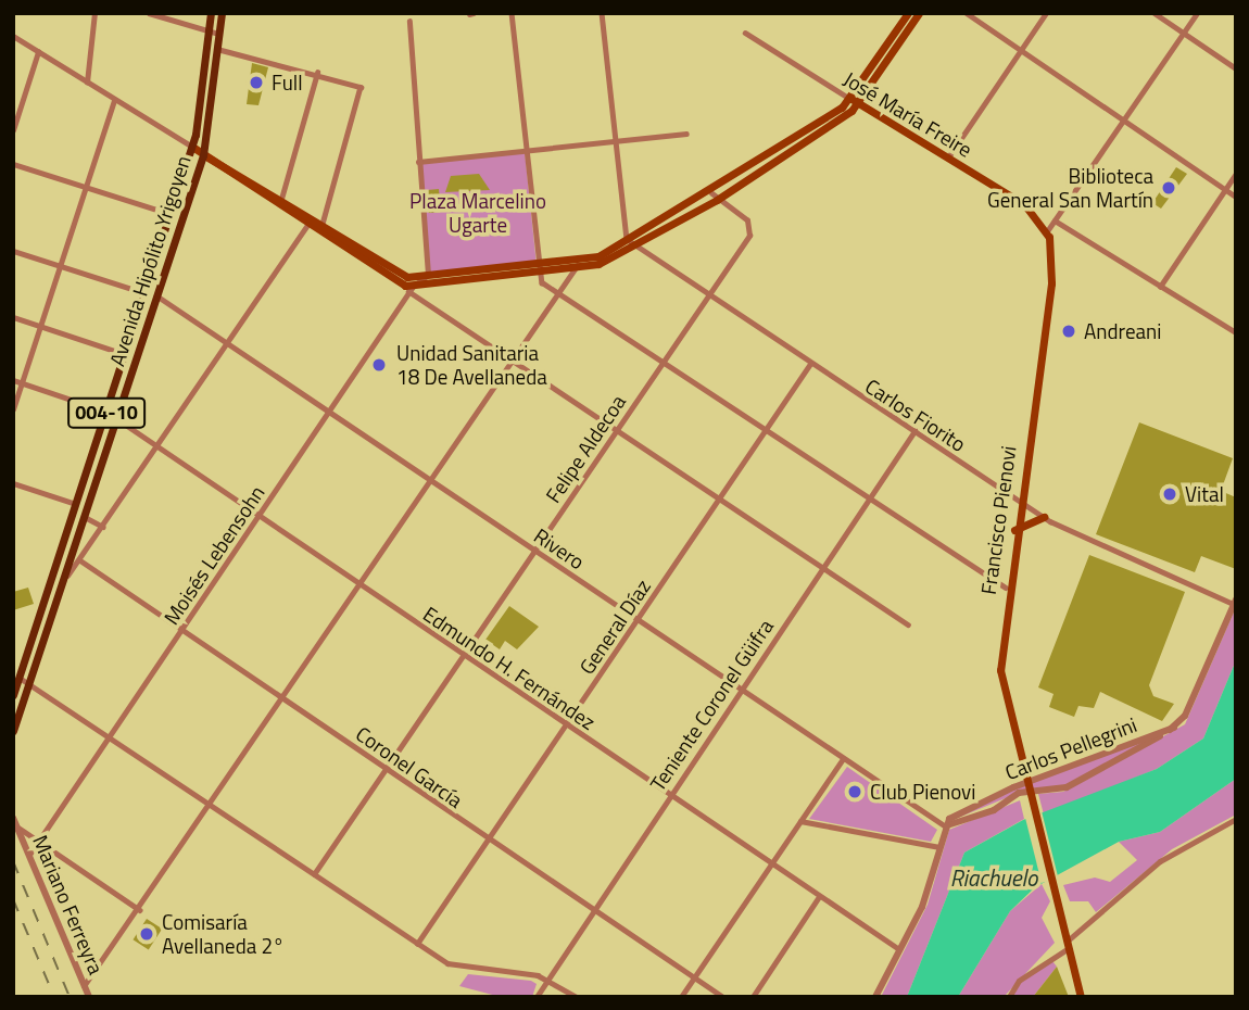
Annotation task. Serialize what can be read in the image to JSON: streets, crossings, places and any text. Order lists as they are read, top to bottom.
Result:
{
  "streets": {
    "main road": [
      "José María Freire",
      "Avenida Hipólito Yrigoyen",
      "004-10",
      "Francisco Pienovi"
    ],
    "street": [
      "Carlos Fiorito",
      "Felipe Aldecoa",
      "Rivero",
      "Moisés Lebensohn",
      "General Díaz",
      "Edmundo H. Fernández",
      "Teniente Coronel Güifra",
      "Carlos Pellegrini",
      "Coronel García",
      "Mariano Ferreyra"
    ]
  },
  "crossings": [
    ["José María Freire", "Francisco Pienovi"],
    ["Avenida Hipólito Yrigoyen", "Rivero"],
    ["Avenida Hipólito Yrigoyen", "Edmundo H. Fernández"],
    ["Carlos Fiorito", "Felipe Aldecoa"],
    ["Carlos Fiorito", "Francisco Pienovi"],
    ["Carlos Fiorito", "General Díaz"],
    ["Carlos Fiorito", "Teniente Coronel Güifra"],
    ["Carlos Fiorito", "Carlos Pellegrini"],
    ["Felipe Aldecoa", "Rivero"],
    ["Felipe Aldecoa", "Edmundo H. Fernández"],
    ["Felipe Aldecoa", "Coronel García"],
    ["Francisco Pienovi", "Carlos Pellegrini"],
    ["Rivero", "Moisés Lebensohn"],
    ["Rivero", "General Díaz"],
    ["Rivero", "Teniente Coronel Güifra"],
    ["Rivero", "Carlos Pellegrini"],
    ["Moisés Lebensohn", "Edmundo H. Fernández"],
    ["Moisés Lebensohn", "Coronel García"],
    ["Moisés Lebensohn", "Mariano Ferreyra"],
    ["General Díaz", "Edmundo H. Fernández"],
    ["General Díaz", "Coronel García"],
    ["Edmundo H. Fernández", "Teniente Coronel Güifra"],
    ["Teniente Coronel Güifra", "Coronel García"]
  ],
  "water": ["Riachuelo"],
  "parks": ["Plaza Marcelino Ugarte"],
  "places": [
    "Full",
    "Biblioteca General San Martín",
    "Andreani",
    "Unidad Sanitaria 18 De Avellaneda",
    "Vital",
    "Club Pienovi",
    "Comisaría Avellaneda 2°"
  ]
}
